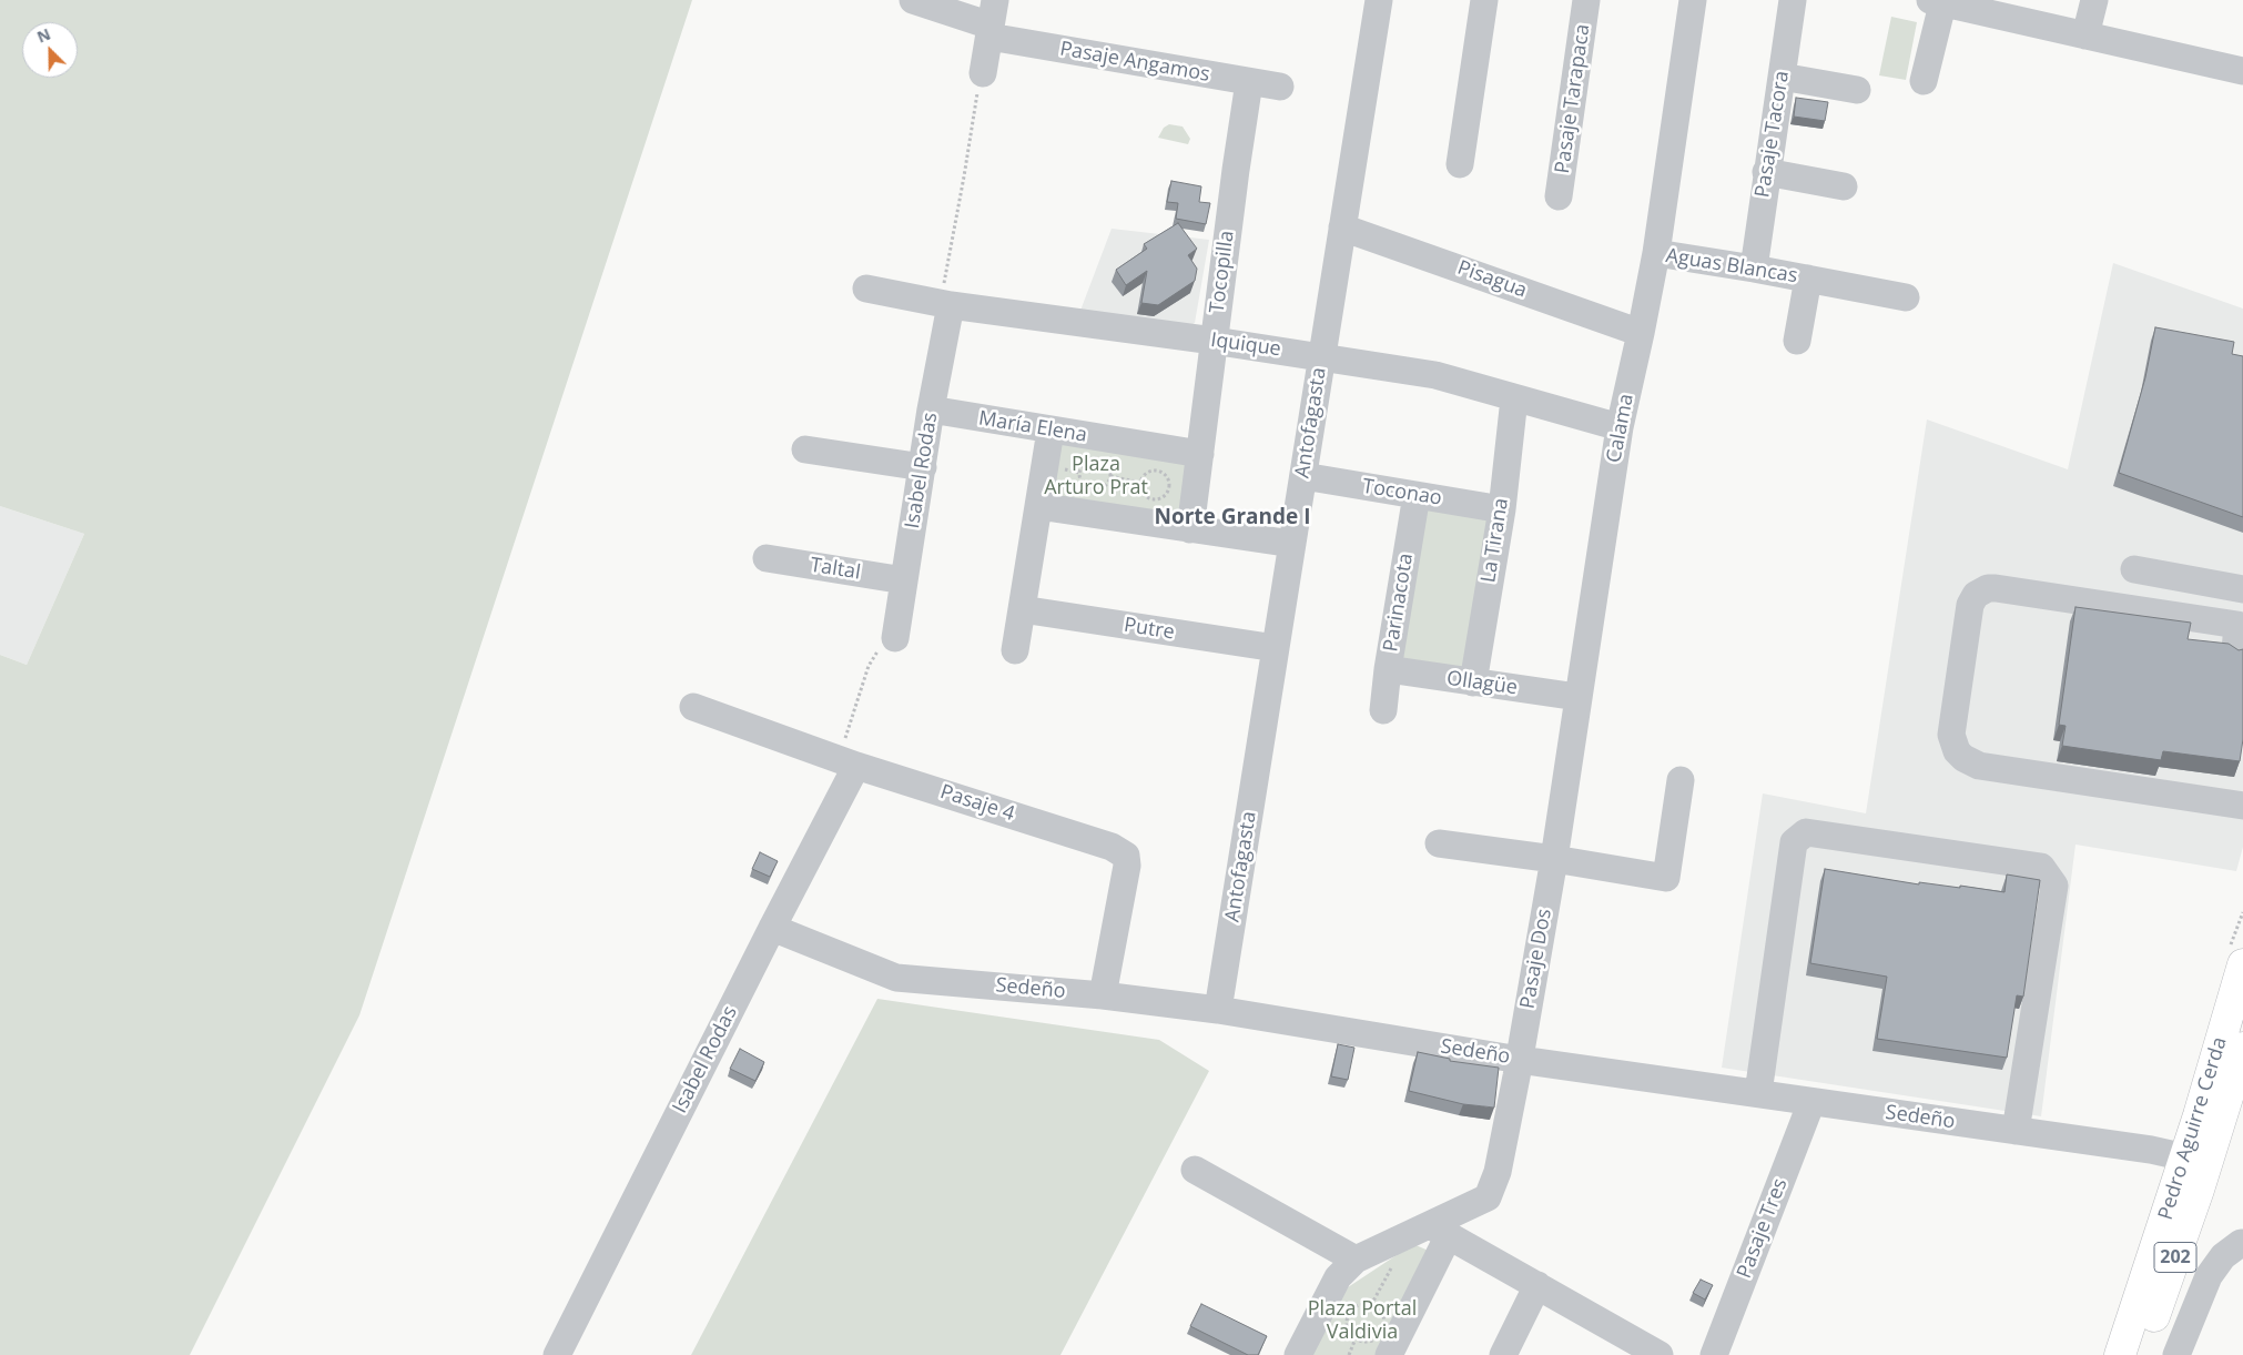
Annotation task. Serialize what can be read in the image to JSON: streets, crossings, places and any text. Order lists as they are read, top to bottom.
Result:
{
  "streets": {
    "highway": ["Pedro Aguirre Cerda", "202"],
    "street": [
      "Pasaje Angamos",
      "Pasaje Tarapaca",
      "Pasaje Tacora",
      "Aguas Blancas",
      "Tocopilla",
      "Pisagua",
      "Iquique",
      "Antofagasta",
      "María Elena",
      "Calama",
      "Isabel Rodas",
      "Toconao",
      "La Tirana",
      "Taltal",
      "Parinacota",
      "Putre",
      "Ollagüe",
      "Pasaje 4",
      "Pasaje Dos",
      "Sedeño",
      "Pasaje Tres"
    ]
  },
  "crossings": [
    ["Pasaje Angamos", "Tocopilla"],
    ["Pasaje Tacora", "Aguas Blancas"],
    ["Aguas Blancas", "Calama"],
    ["Tocopilla", "Iquique"],
    ["Tocopilla", "María Elena"],
    ["Pisagua", "Antofagasta"],
    ["Pisagua", "Calama"],
    ["Iquique", "Antofagasta"],
    ["Iquique", "Calama"],
    ["Iquique", "Isabel Rodas"],
    ["Iquique", "La Tirana"],
    ["Antofagasta", "Toconao"],
    ["Antofagasta", "Putre"],
    ["Antofagasta", "Sedeño"],
    ["María Elena", "Isabel Rodas"],
    ["Calama", "Ollagüe"],
    ["Calama", "Pasaje Dos"],
    ["Isabel Rodas", "Taltal"],
    ["Isabel Rodas", "Pasaje 4"],
    ["Isabel Rodas", "Sedeño"],
    ["Toconao", "La Tirana"],
    ["Toconao", "Parinacota"],
    ["La Tirana", "Ollagüe"],
    ["Parinacota", "Ollagüe"],
    ["Pasaje 4", "Sedeño"],
    ["Pasaje Dos", "Sedeño"],
    ["Sedeño", "Pedro Aguirre Cerda"],
    ["Sedeño", "Pasaje Tres"]
  ],
  "districts": ["Norte Grande I"],
  "parks": ["Plaza Arturo Prat", "Plaza Portal Valdivia"],
  "north": "top left"
}
